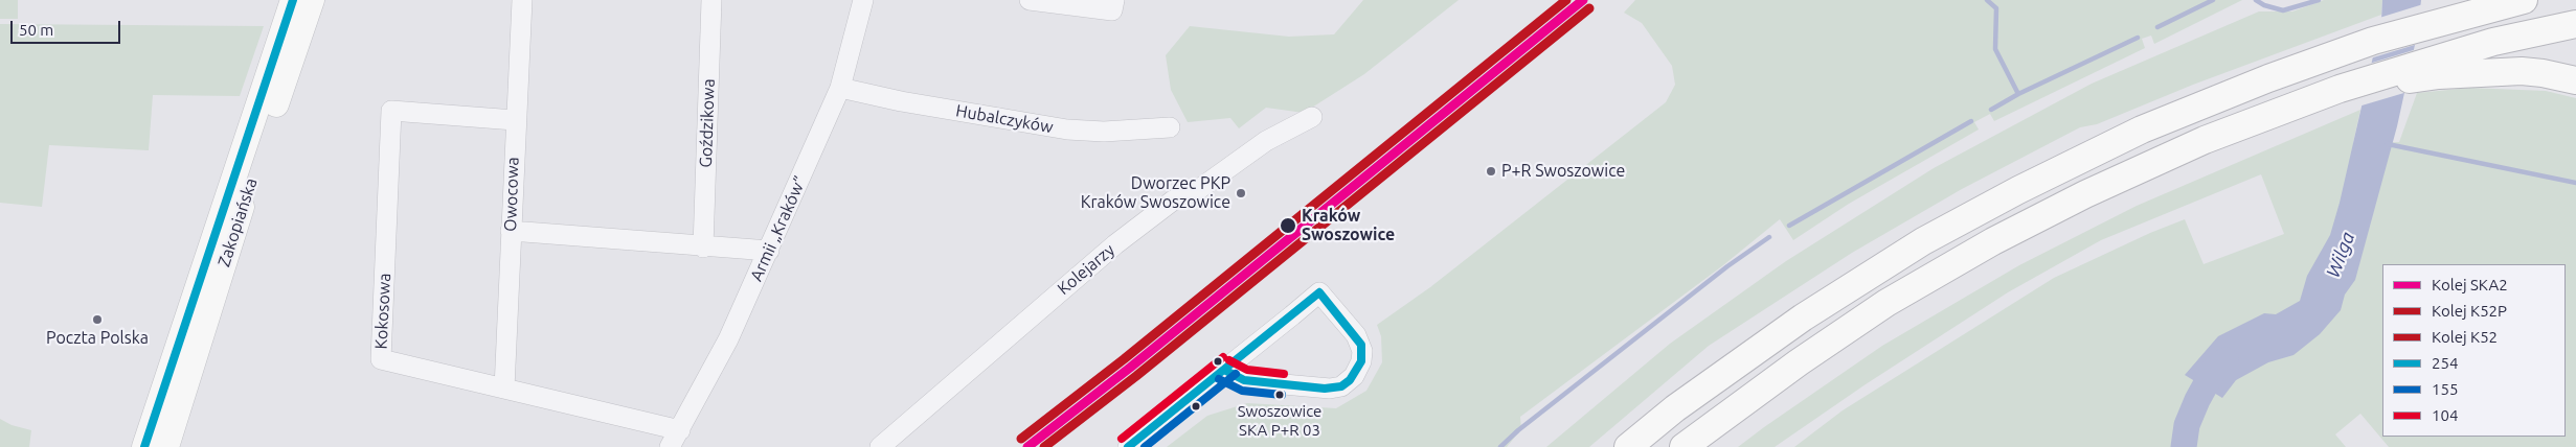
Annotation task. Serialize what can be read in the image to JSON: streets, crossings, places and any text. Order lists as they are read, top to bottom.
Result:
{
  "streets": {
    "main road": ["Zakopiańska"],
    "street": [
      "Hubalczyków",
      "Goździkowa",
      "Owocowa",
      "Armii „Kraków”",
      "Kolejarzy",
      "Kokosowa"
    ]
  },
  "crossings": [
    ["Hubalczyków", "Armii „Kraków”"],
    ["Owocowa", "Kokosowa"],
    ["Armii „Kraków”", "Kokosowa"]
  ],
  "water": ["Wilga"],
  "places": [
    "P+R Swoszowice",
    "Dworzec PKP Kraków Swoszowice",
    "Kraków Swoszowice",
    "Poczta Polska",
    "Swoszowice SKA P+R 03"
  ],
  "lines": [
    "rail line SKA2",
    "rail line K52",
    "transit line 254",
    "rail line K52P",
    "transit line 104",
    "transit line 155"
  ],
  "legend": [
    "Kolej SKA2",
    "Kolej K52P",
    "Kolej K52",
    "254",
    "155",
    "104"
  ],
  "scale_bar": "50 m"
}
